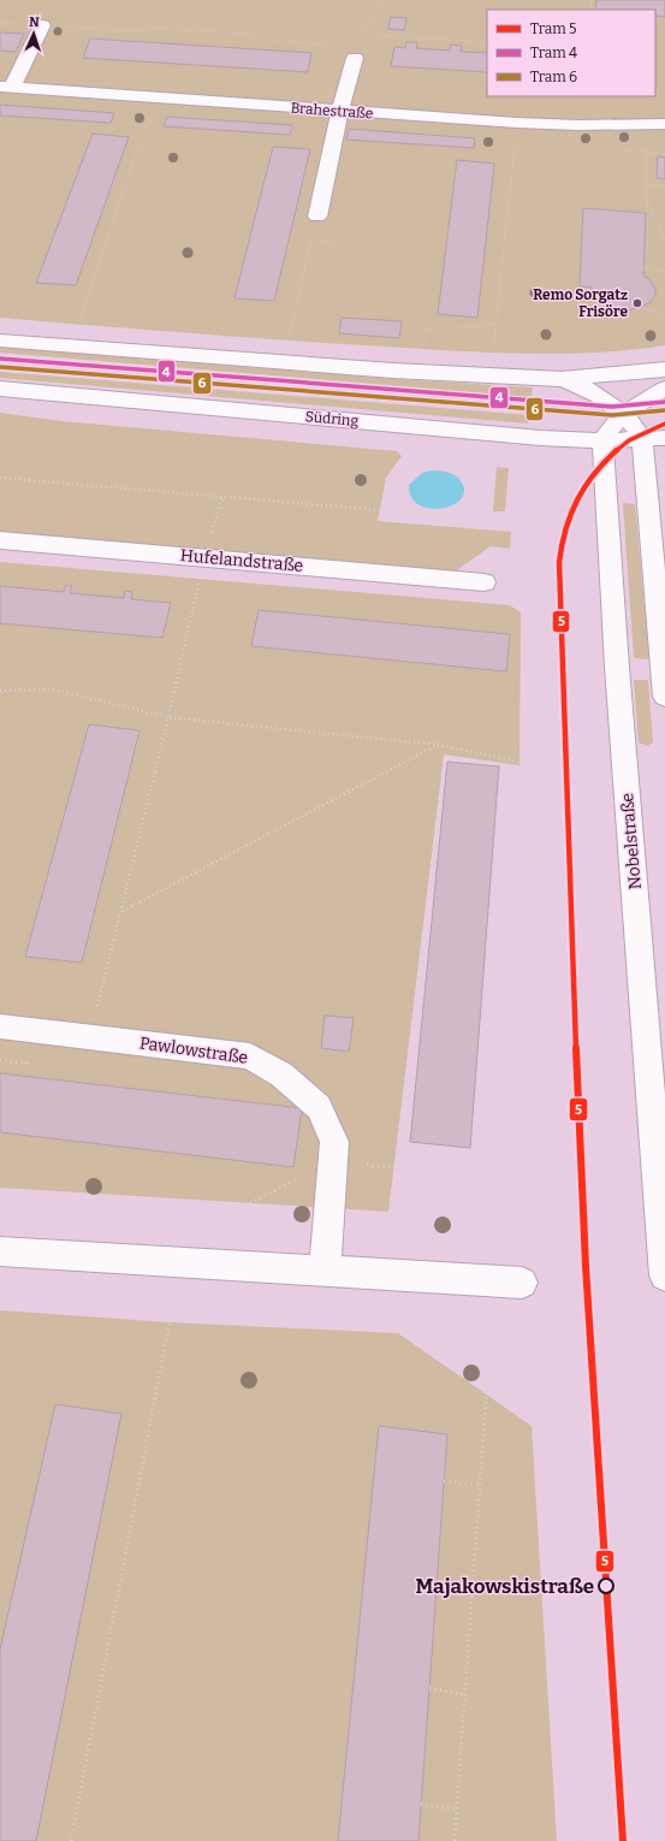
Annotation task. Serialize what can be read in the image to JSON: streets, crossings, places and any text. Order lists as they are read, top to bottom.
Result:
{
  "streets": {
    "main road": [
      "Brahestraße",
      "Südring",
      "Hufelandstraße",
      "Nobelstraße",
      "Pawlowstraße"
    ]
  },
  "crossings": [
    ["Südring", "Nobelstraße"]
  ],
  "places": ["Remo Sorgatz Frisöre", "Majakowskistraße"],
  "lines": ["tram line 4", "tram line 6", "tram line 5"],
  "legend": ["Tram 5", "Tram 4", "Tram 6"],
  "north": "top"
}
